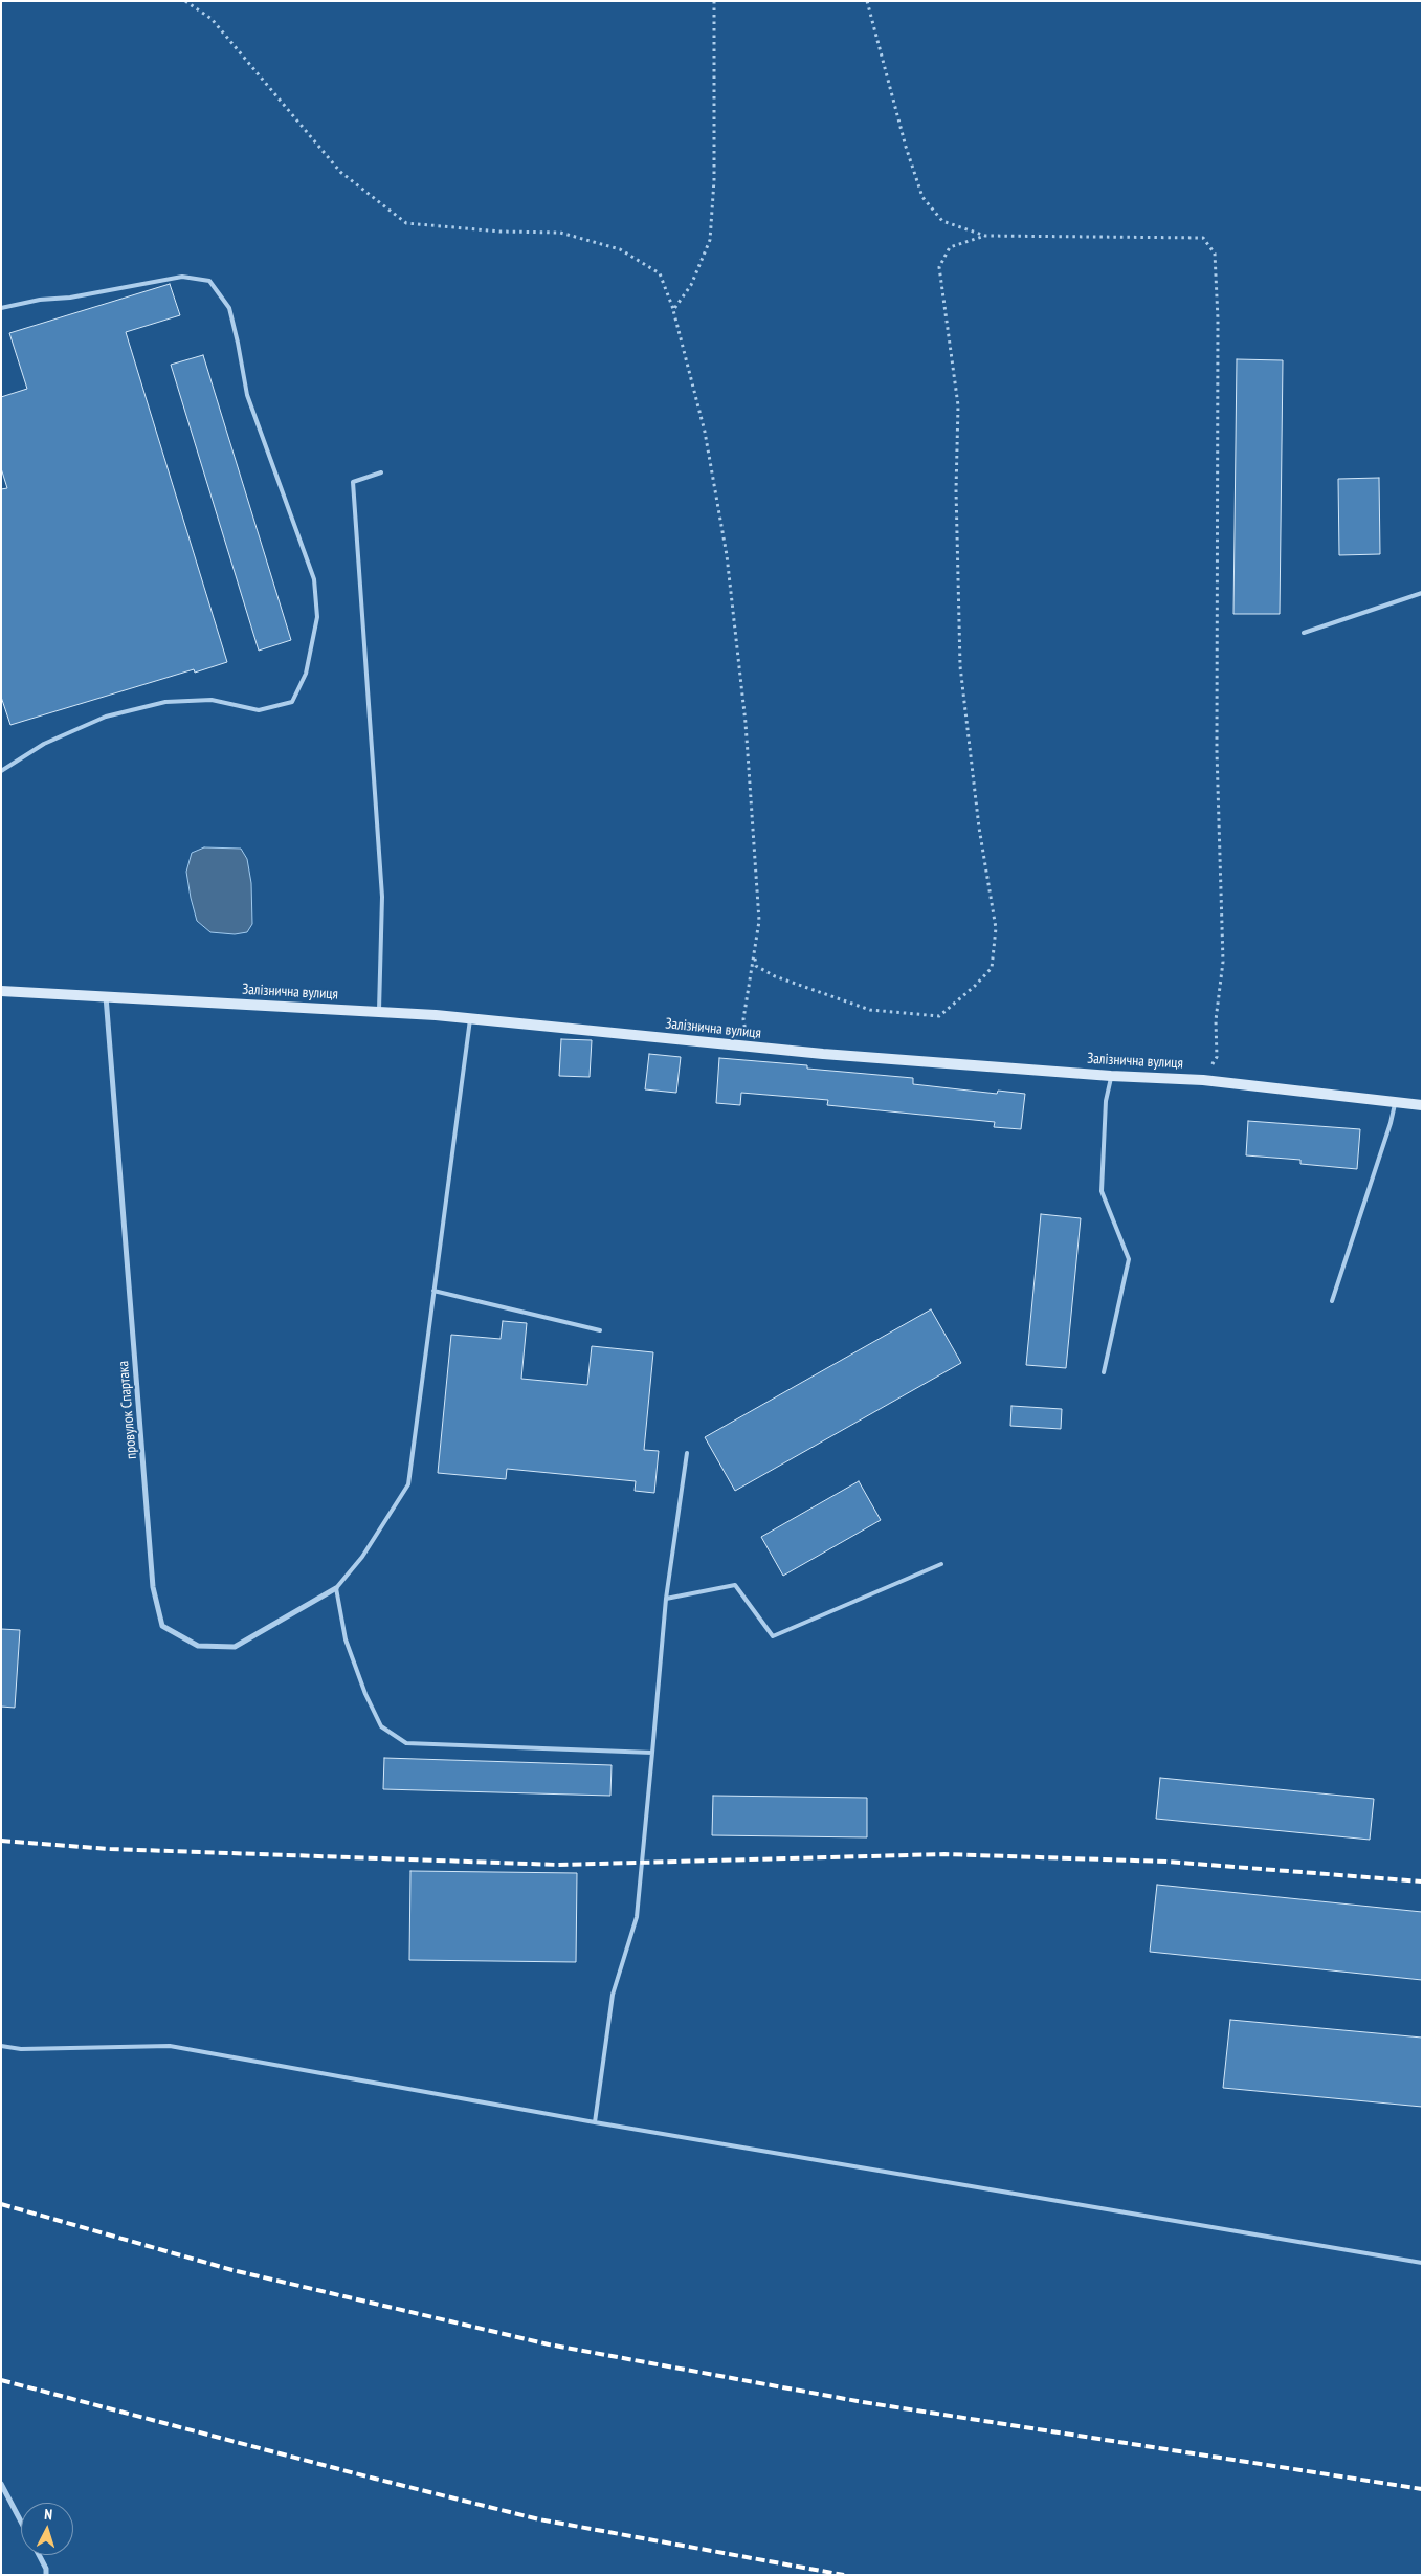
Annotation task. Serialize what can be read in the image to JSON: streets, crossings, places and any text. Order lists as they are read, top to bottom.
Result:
{
  "streets": {
    "street": ["Залізнична вулиця", "провулок Спартака"]
  },
  "crossings": [
    ["Залізнична вулиця", "провулок Спартака"]
  ],
  "north": "top"
}
